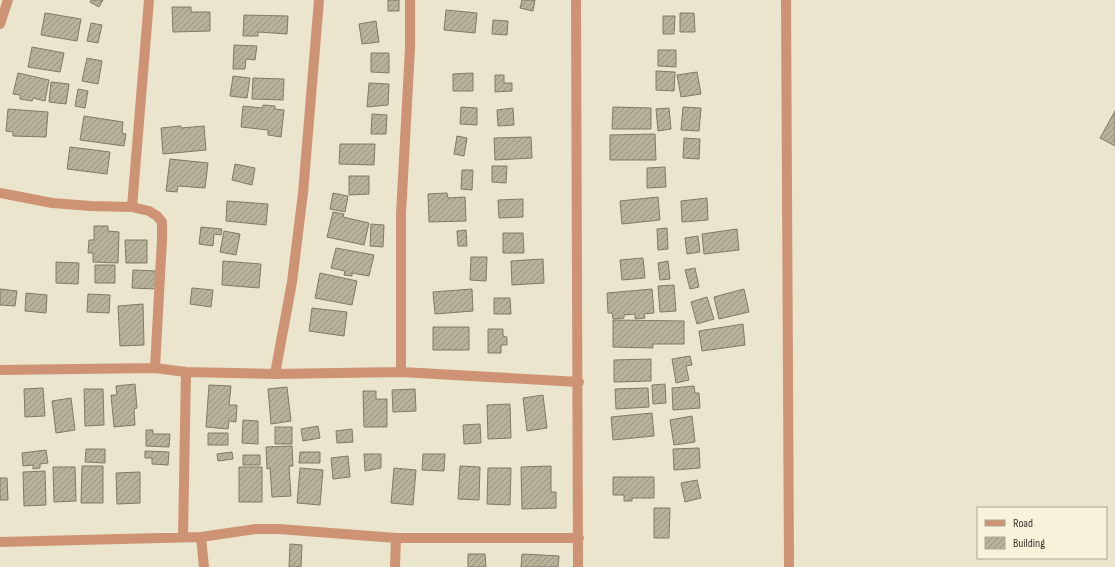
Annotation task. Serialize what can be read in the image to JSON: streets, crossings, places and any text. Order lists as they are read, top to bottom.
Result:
{
  "legend": ["Road", "Building"]
}
